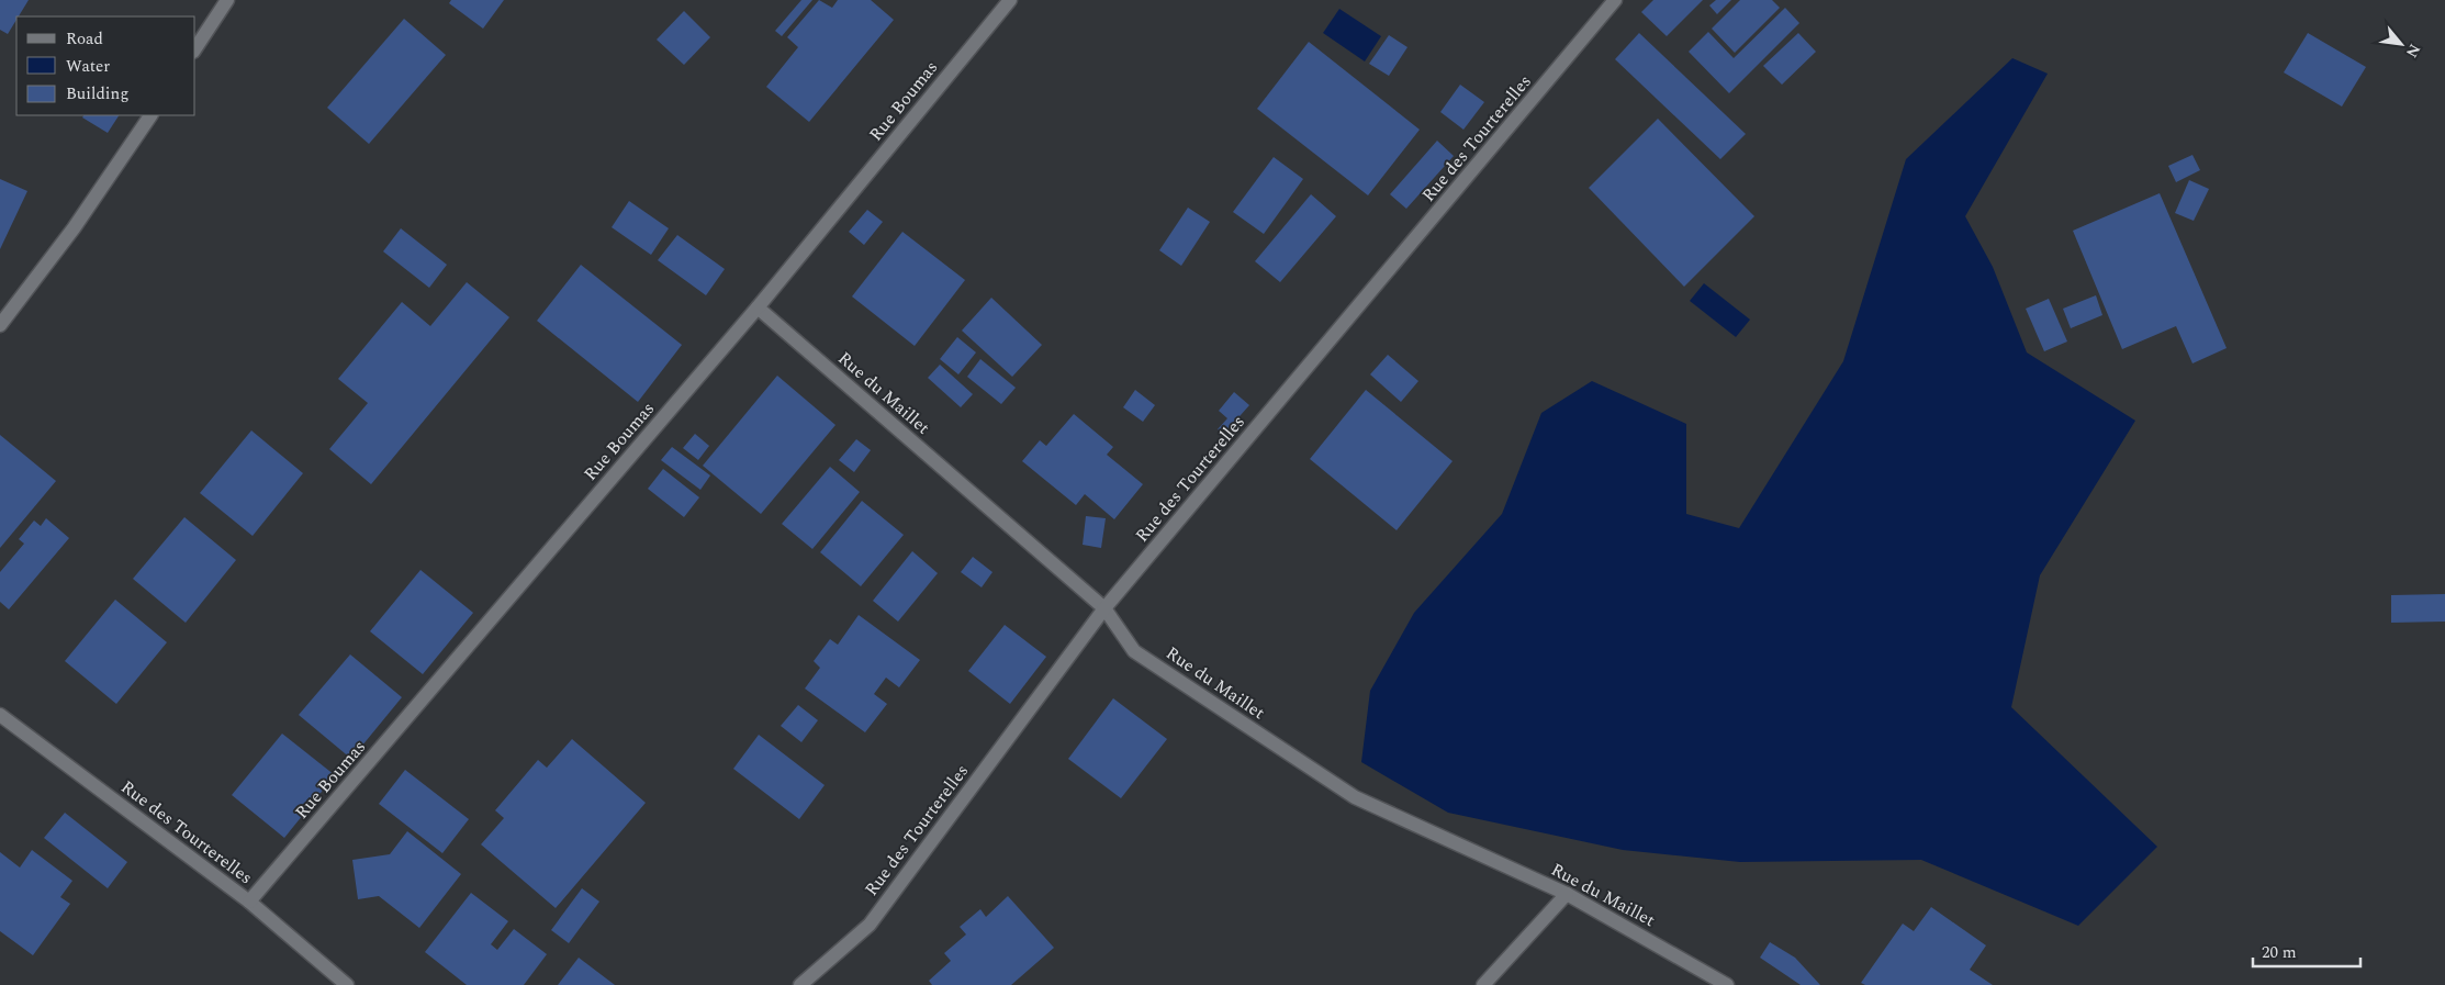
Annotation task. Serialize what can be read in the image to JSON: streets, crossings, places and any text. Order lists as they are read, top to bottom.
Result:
{
  "streets": {
    "street": ["Rue Boumas", "Rue des Tourterelles", "Rue du Maillet"]
  },
  "crossings": [
    ["Rue Boumas", "Rue des Tourterelles"],
    ["Rue Boumas", "Rue du Maillet"],
    ["Rue des Tourterelles", "Rue du Maillet"]
  ],
  "legend": ["Road", "Water", "Building"],
  "scale_bar": "20 m",
  "north": "bottom right"
}
